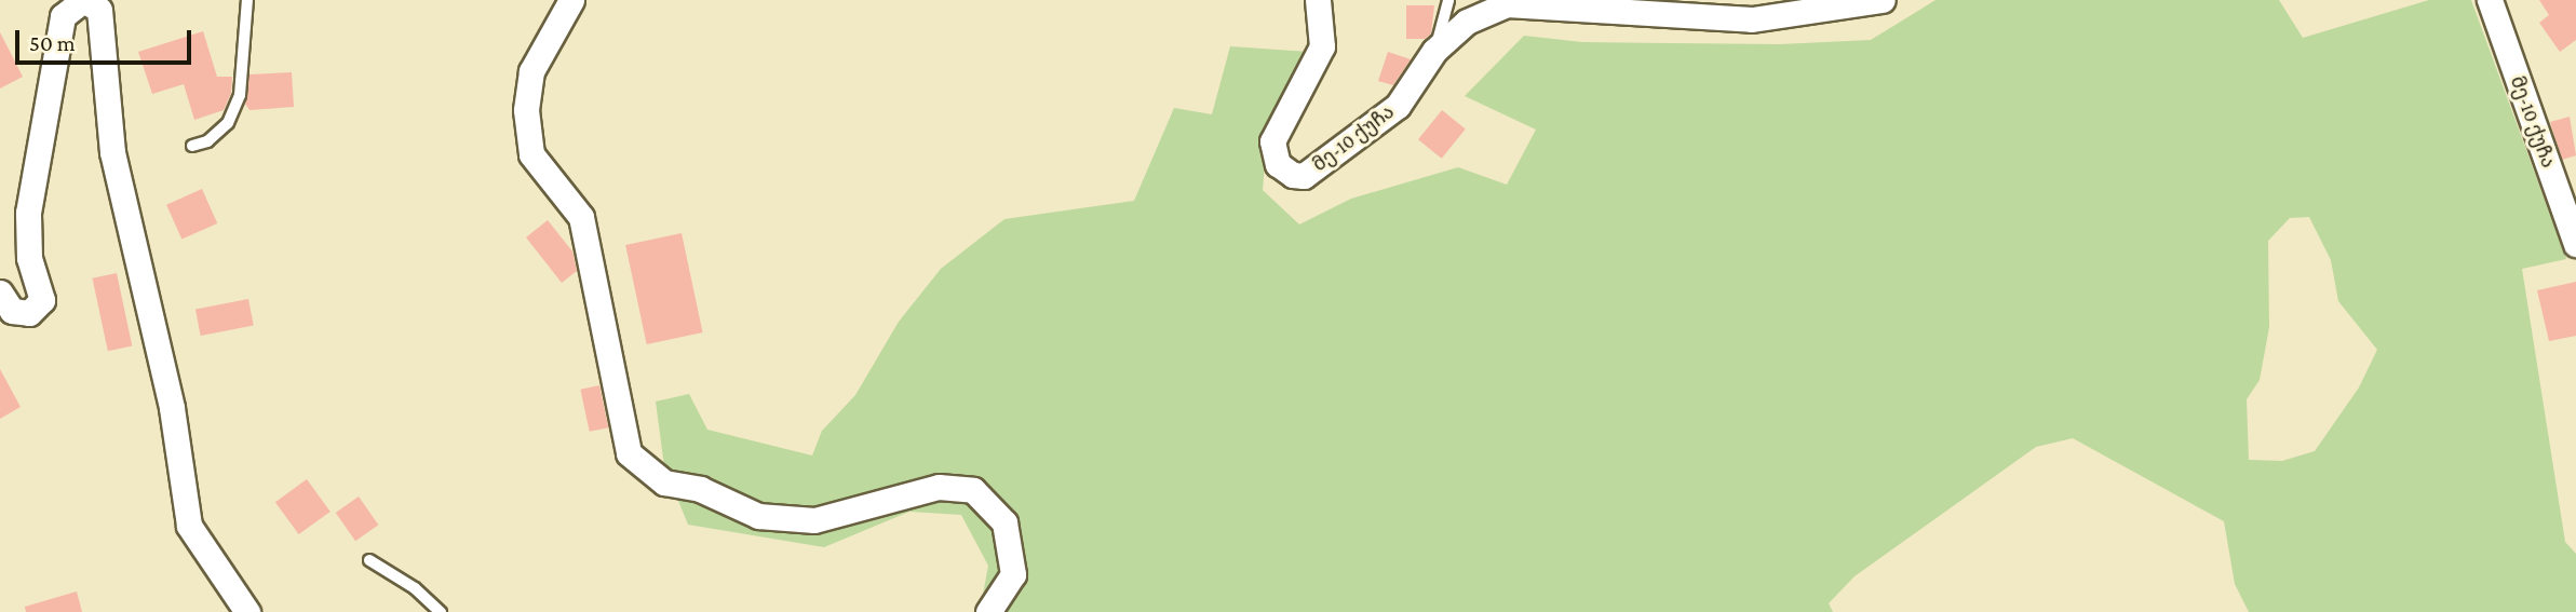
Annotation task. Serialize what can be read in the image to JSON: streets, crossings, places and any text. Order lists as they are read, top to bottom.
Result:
{
  "streets": {
    "street": ["მე-10 ქუჩა"]
  },
  "scale_bar": "50 m"
}
